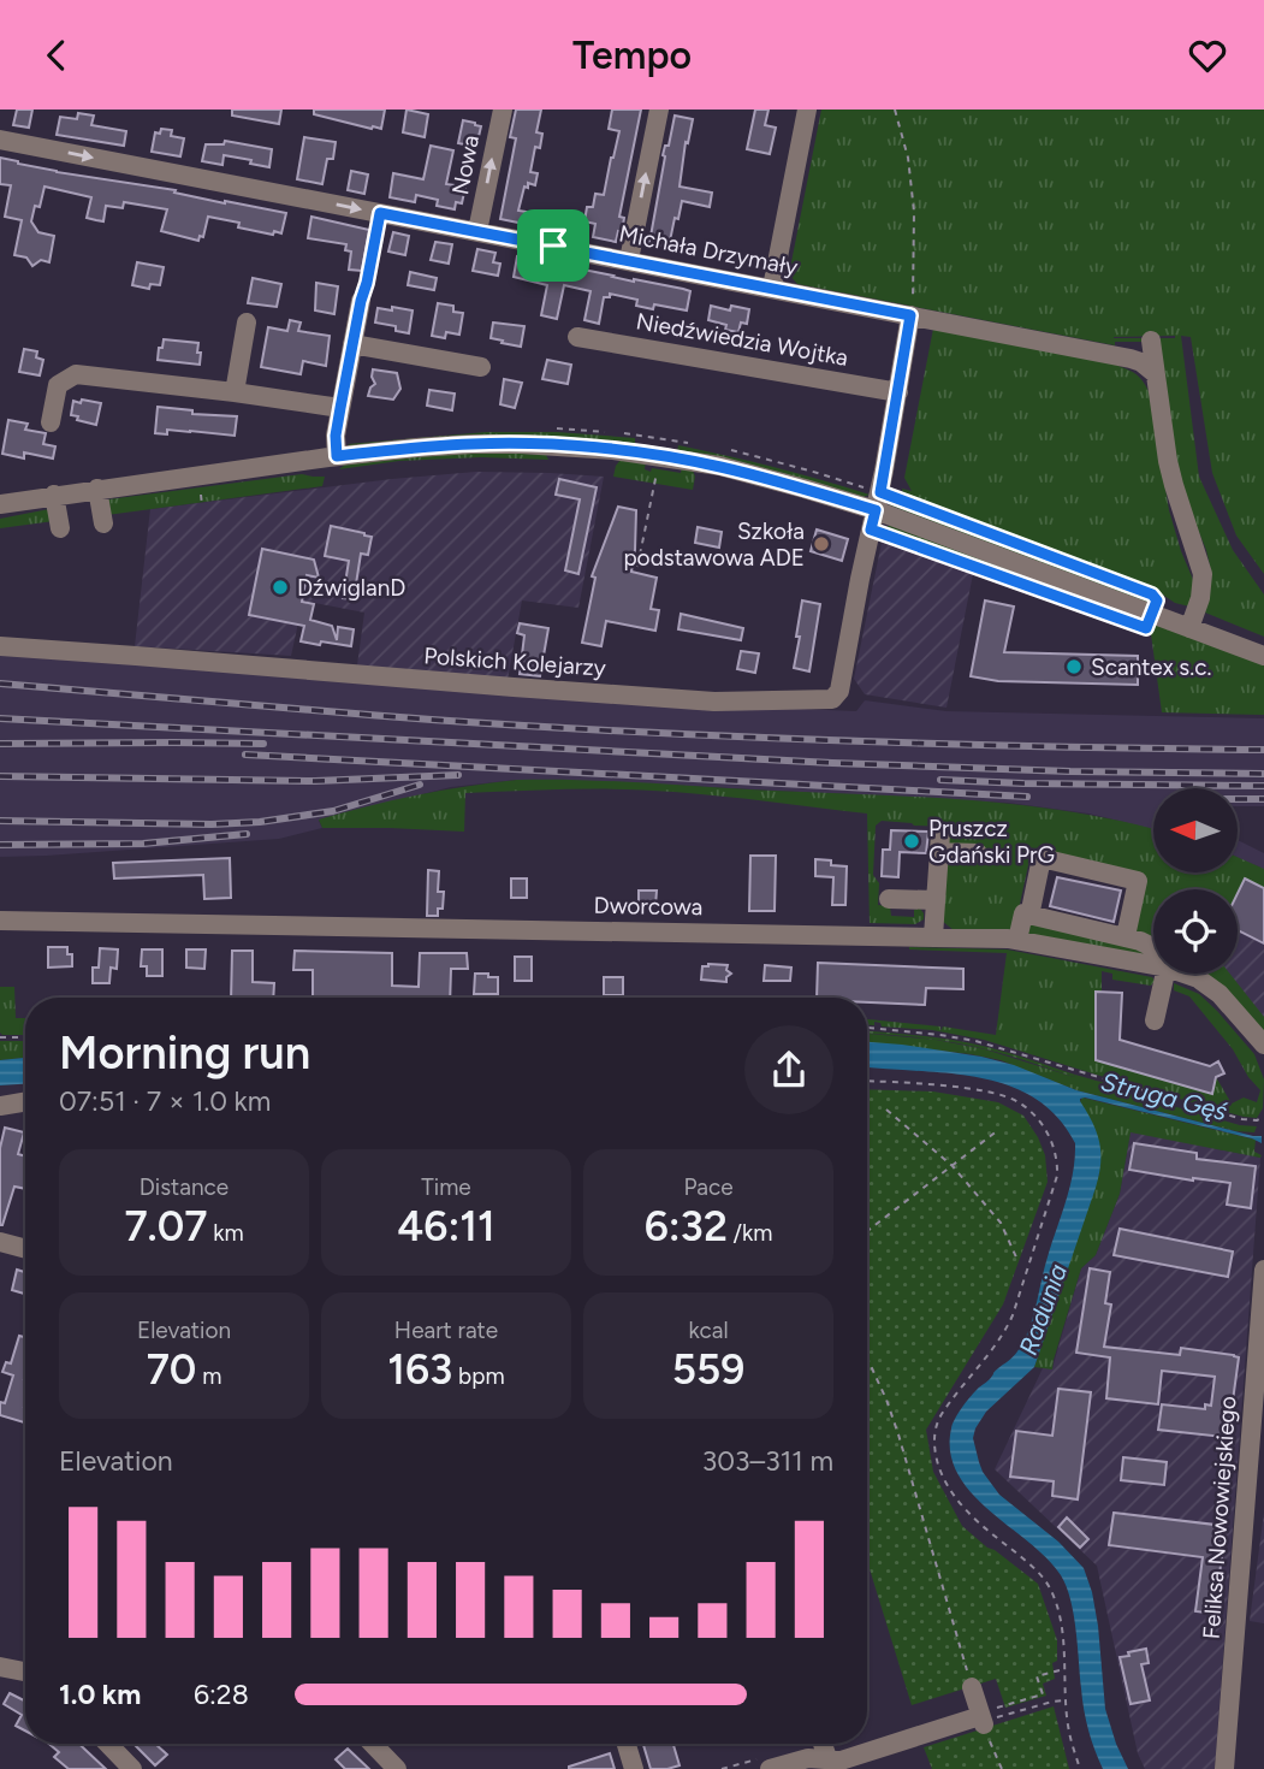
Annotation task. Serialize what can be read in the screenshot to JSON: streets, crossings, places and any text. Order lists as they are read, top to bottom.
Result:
{
  "streets": {
    "street": [
      "Nowa",
      "Michała Drzymały",
      "Niedźwiedzia Wojtka",
      "Polskich Kolejarzy",
      "Dworcowa",
      "Feliksa Nowowiejskiego"
    ]
  },
  "crossings": [
    ["Nowa", "Michała Drzymały"]
  ],
  "water": ["Struga Gęś", "Radunia"],
  "places": [
    "Szkoła podstawowa ADE",
    "DźwiglanD",
    "Scantex s.c.",
    "Pruszcz Gdański PrG"
  ],
  "north": "left",
  "page": {
    "header": "Tempo",
    "heading": ["Morning run", "07:51 · 7 × 1.0 km"],
    "stats": [
      ["Distance", "7.07 km"],
      ["Time", "46:11"],
      ["Pace", "6:32 /km"],
      ["Elevation", "70 m"],
      ["Heart rate", "163 bpm"],
      ["kcal", "559"]
    ],
    "chart": ["Elevation", "303–311 m"],
    "list": [
      {
        "name": "1.0 km",
        "note": "6:28"
      }
    ]
  }
}
